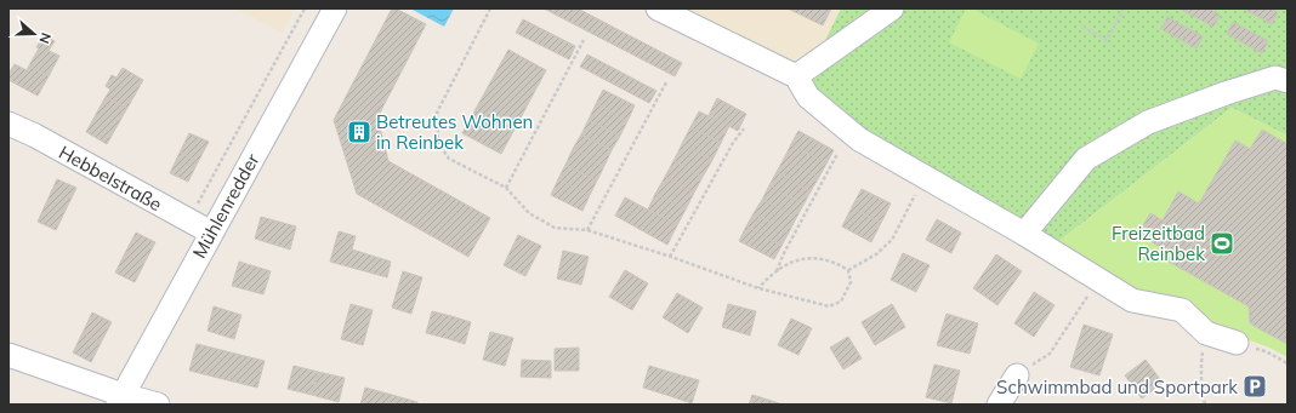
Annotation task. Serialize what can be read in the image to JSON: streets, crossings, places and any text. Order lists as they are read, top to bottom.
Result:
{
  "streets": {
    "street": ["Hebbelstraße", "Mühlenredder"]
  },
  "crossings": [
    ["Hebbelstraße", "Mühlenredder"]
  ],
  "places": {
    "building": ["Betreutes Wohnen in Reinbek"],
    "sports": ["Freizeitbad Reinbek"],
    "parking": ["Schwimmbad und Sportpark"]
  },
  "north": "right"
}
